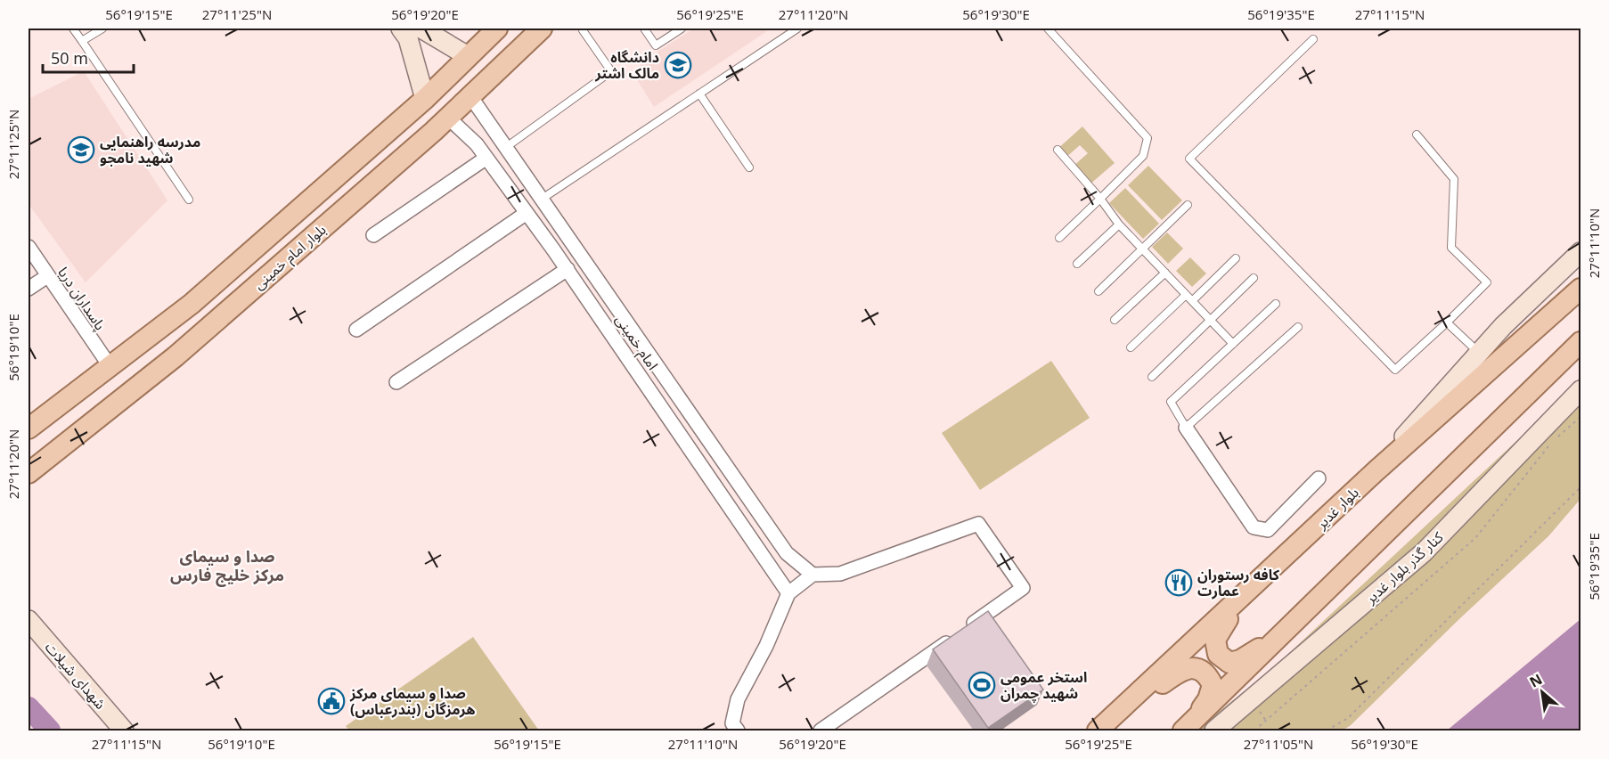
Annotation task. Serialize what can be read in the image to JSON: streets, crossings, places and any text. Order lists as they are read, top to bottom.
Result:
{
  "streets": {
    "main road": ["بلوار امام خمینی", "بلوار غدیر"],
    "street": [
      "پاسداران دریا",
      "امام خمینی",
      "کنار گذر بلوار غدیر",
      "شهدای شیلات"
    ]
  },
  "crossings": [
    ["بلوار امام خمینی", "پاسداران دریا"],
    ["بلوار امام خمینی", "امام خمینی"]
  ],
  "districts": ["صدا و سیمای مرکز خلیج فارس"],
  "places": {
    "school or university": ["دانشگاه مالک اشتر", "مدرسه راهنمایی شهید نامجو"],
    "restaurant": ["کافه رستوران عمارت"],
    "sports": ["استخر عمومی شهید چمران"],
    "public building": ["صدا و سیمای مرکز هرمزگان (بندرعباس)"]
  },
  "scale_bar": "50 m",
  "north": "top left",
  "coordinates": [
    "56°19'15\"E",
    "27°11'25\"N",
    "56°19'20\"E",
    "56°19'25\"E",
    "27°11'20\"N",
    "56°19'30\"E",
    "56°19'35\"E",
    "27°11'15\"N",
    "27°11'10\"N",
    "56°19'10\"E",
    "27°11'05\"N"
  ]
}
